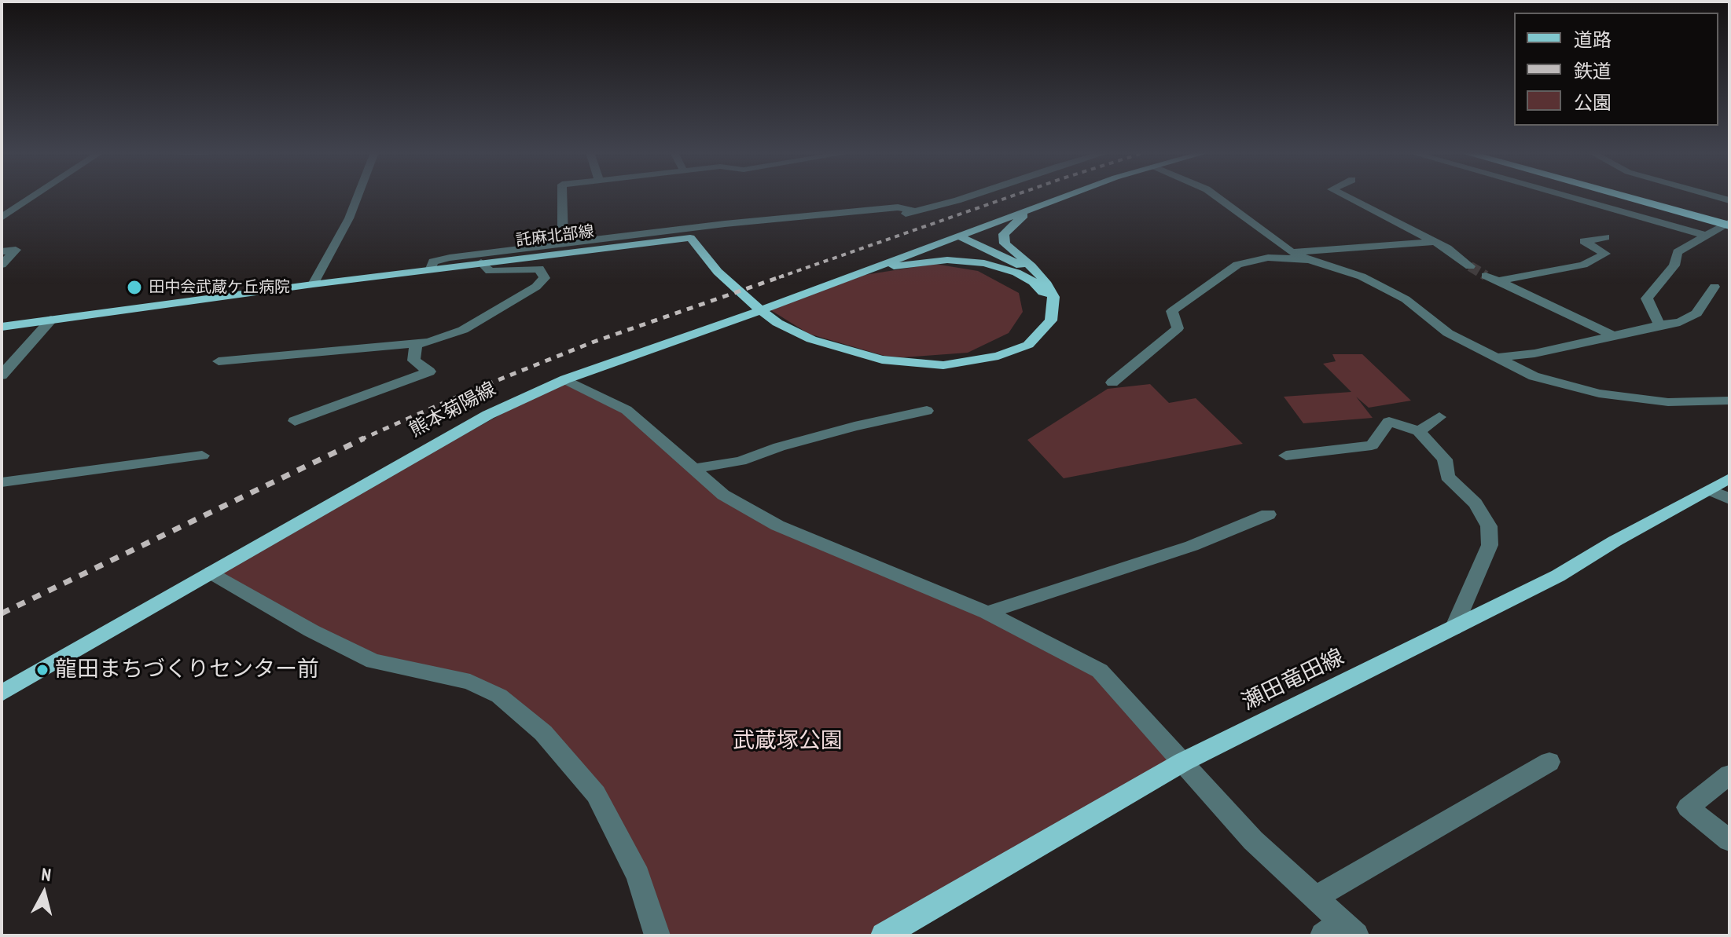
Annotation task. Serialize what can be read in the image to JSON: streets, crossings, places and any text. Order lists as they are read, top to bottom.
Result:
{
  "streets": {
    "main road": ["託麻北部線", "熊本菊陽線", "瀬田竜田線"]
  },
  "parks": ["武蔵塚公園"],
  "places": ["田中会武蔵ケ丘病院", "龍田まちづくりセンター前"],
  "legend": ["道路", "鉄道", "公園"],
  "north": "top"
}
